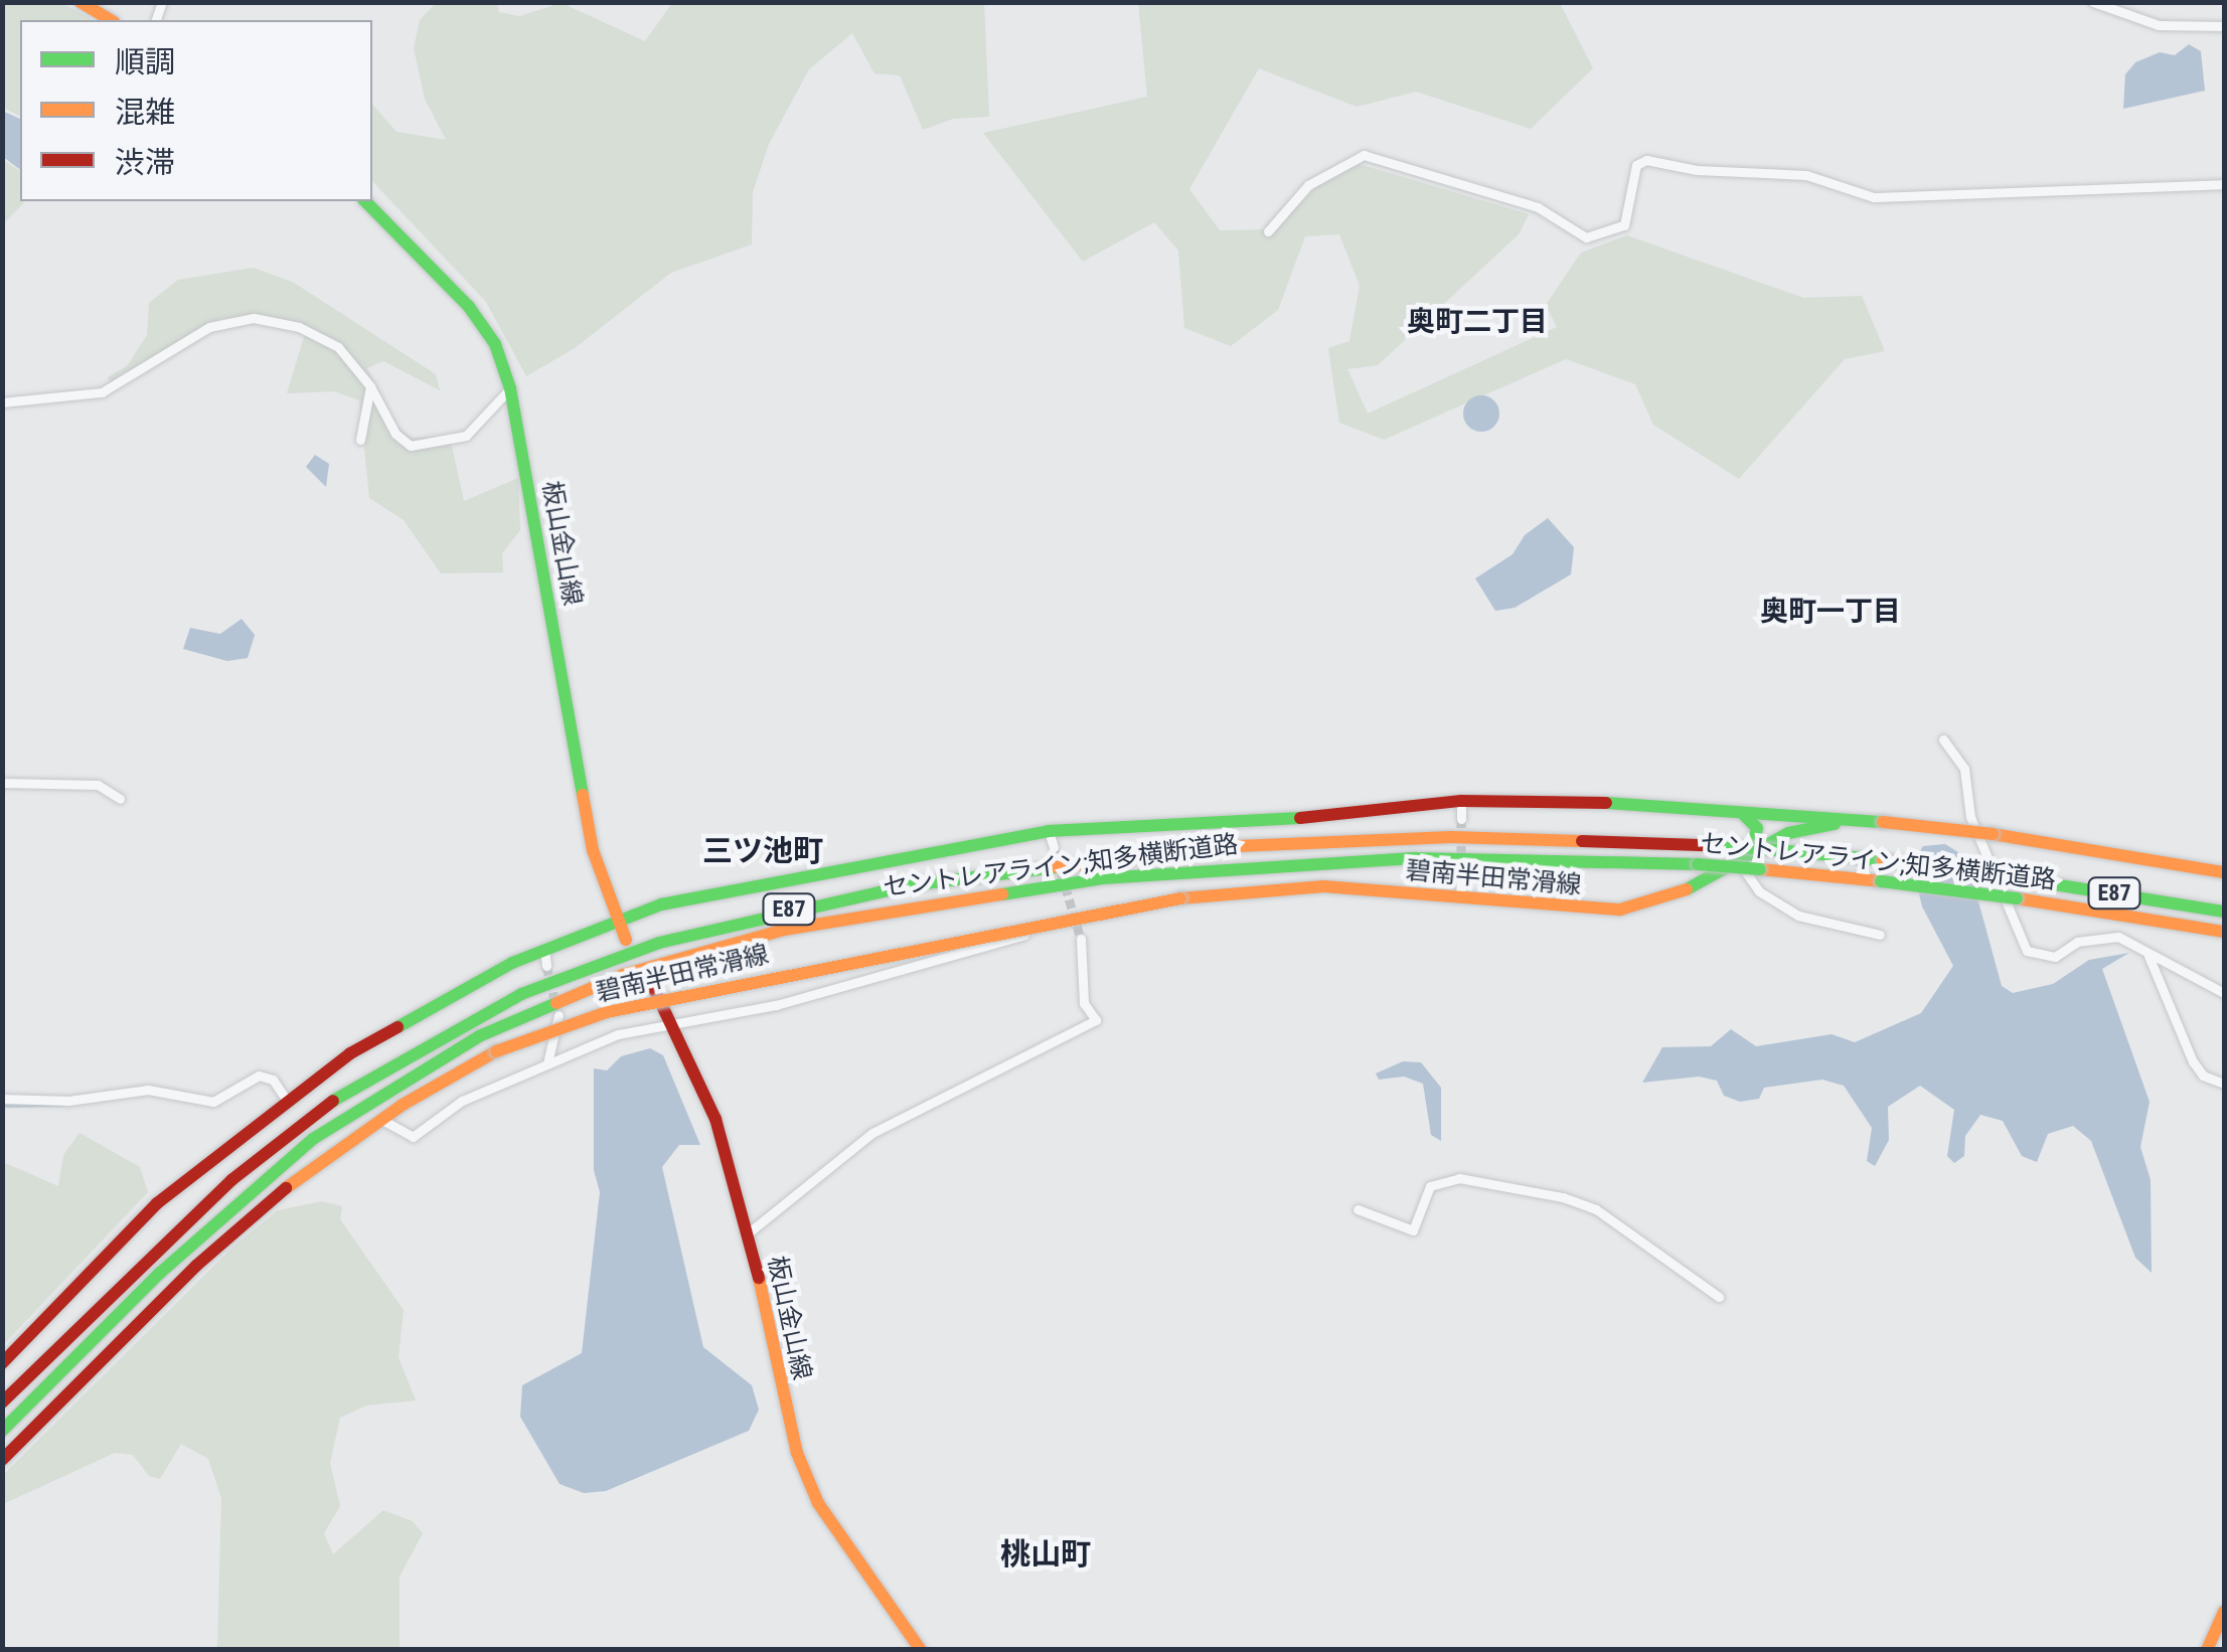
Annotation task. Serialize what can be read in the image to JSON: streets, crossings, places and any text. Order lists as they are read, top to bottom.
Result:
{
  "streets": {
    "main road": [
      "板山金山線",
      "セントレアライン;知多横断道路",
      "碧南半田常滑線",
      "E87"
    ]
  },
  "crossings": [
    ["板山金山線", "碧南半田常滑線"]
  ],
  "districts": [
    "奥町二丁目",
    "奥町一丁目",
    "三ツ池町",
    "桃山町"
  ],
  "legend": ["順調", "混雑", "渋滞"]
}
